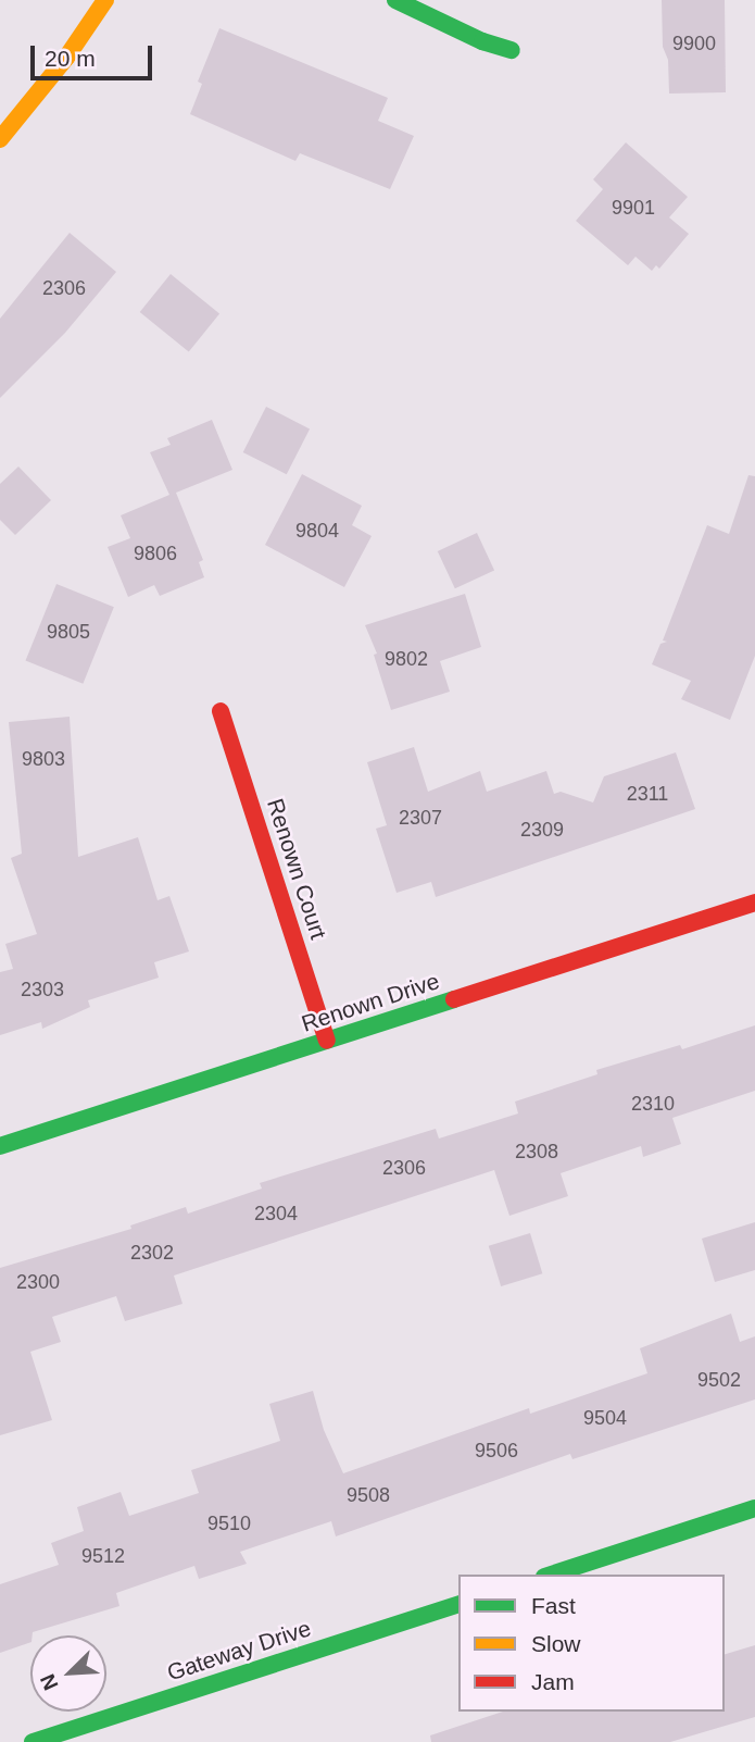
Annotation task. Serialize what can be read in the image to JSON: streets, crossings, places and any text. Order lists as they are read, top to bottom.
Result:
{
  "streets": {
    "street": ["Renown Court", "Renown Drive", "Gateway Drive"]
  },
  "crossings": [
    ["Renown Court", "Renown Drive"]
  ],
  "house_numbers": [
    "9900",
    "9901",
    "2306",
    "9804",
    "9806",
    "9805",
    "9802",
    "9803",
    "2311",
    "2307",
    "2309",
    "2303",
    "2310",
    "2308",
    "2306",
    "2304",
    "2302",
    "2300",
    "9502",
    "9504",
    "9506",
    "9508",
    "9510",
    "9512"
  ],
  "legend": ["Fast", "Slow", "Jam"],
  "scale_bar": "20 m",
  "north": "bottom left"
}
